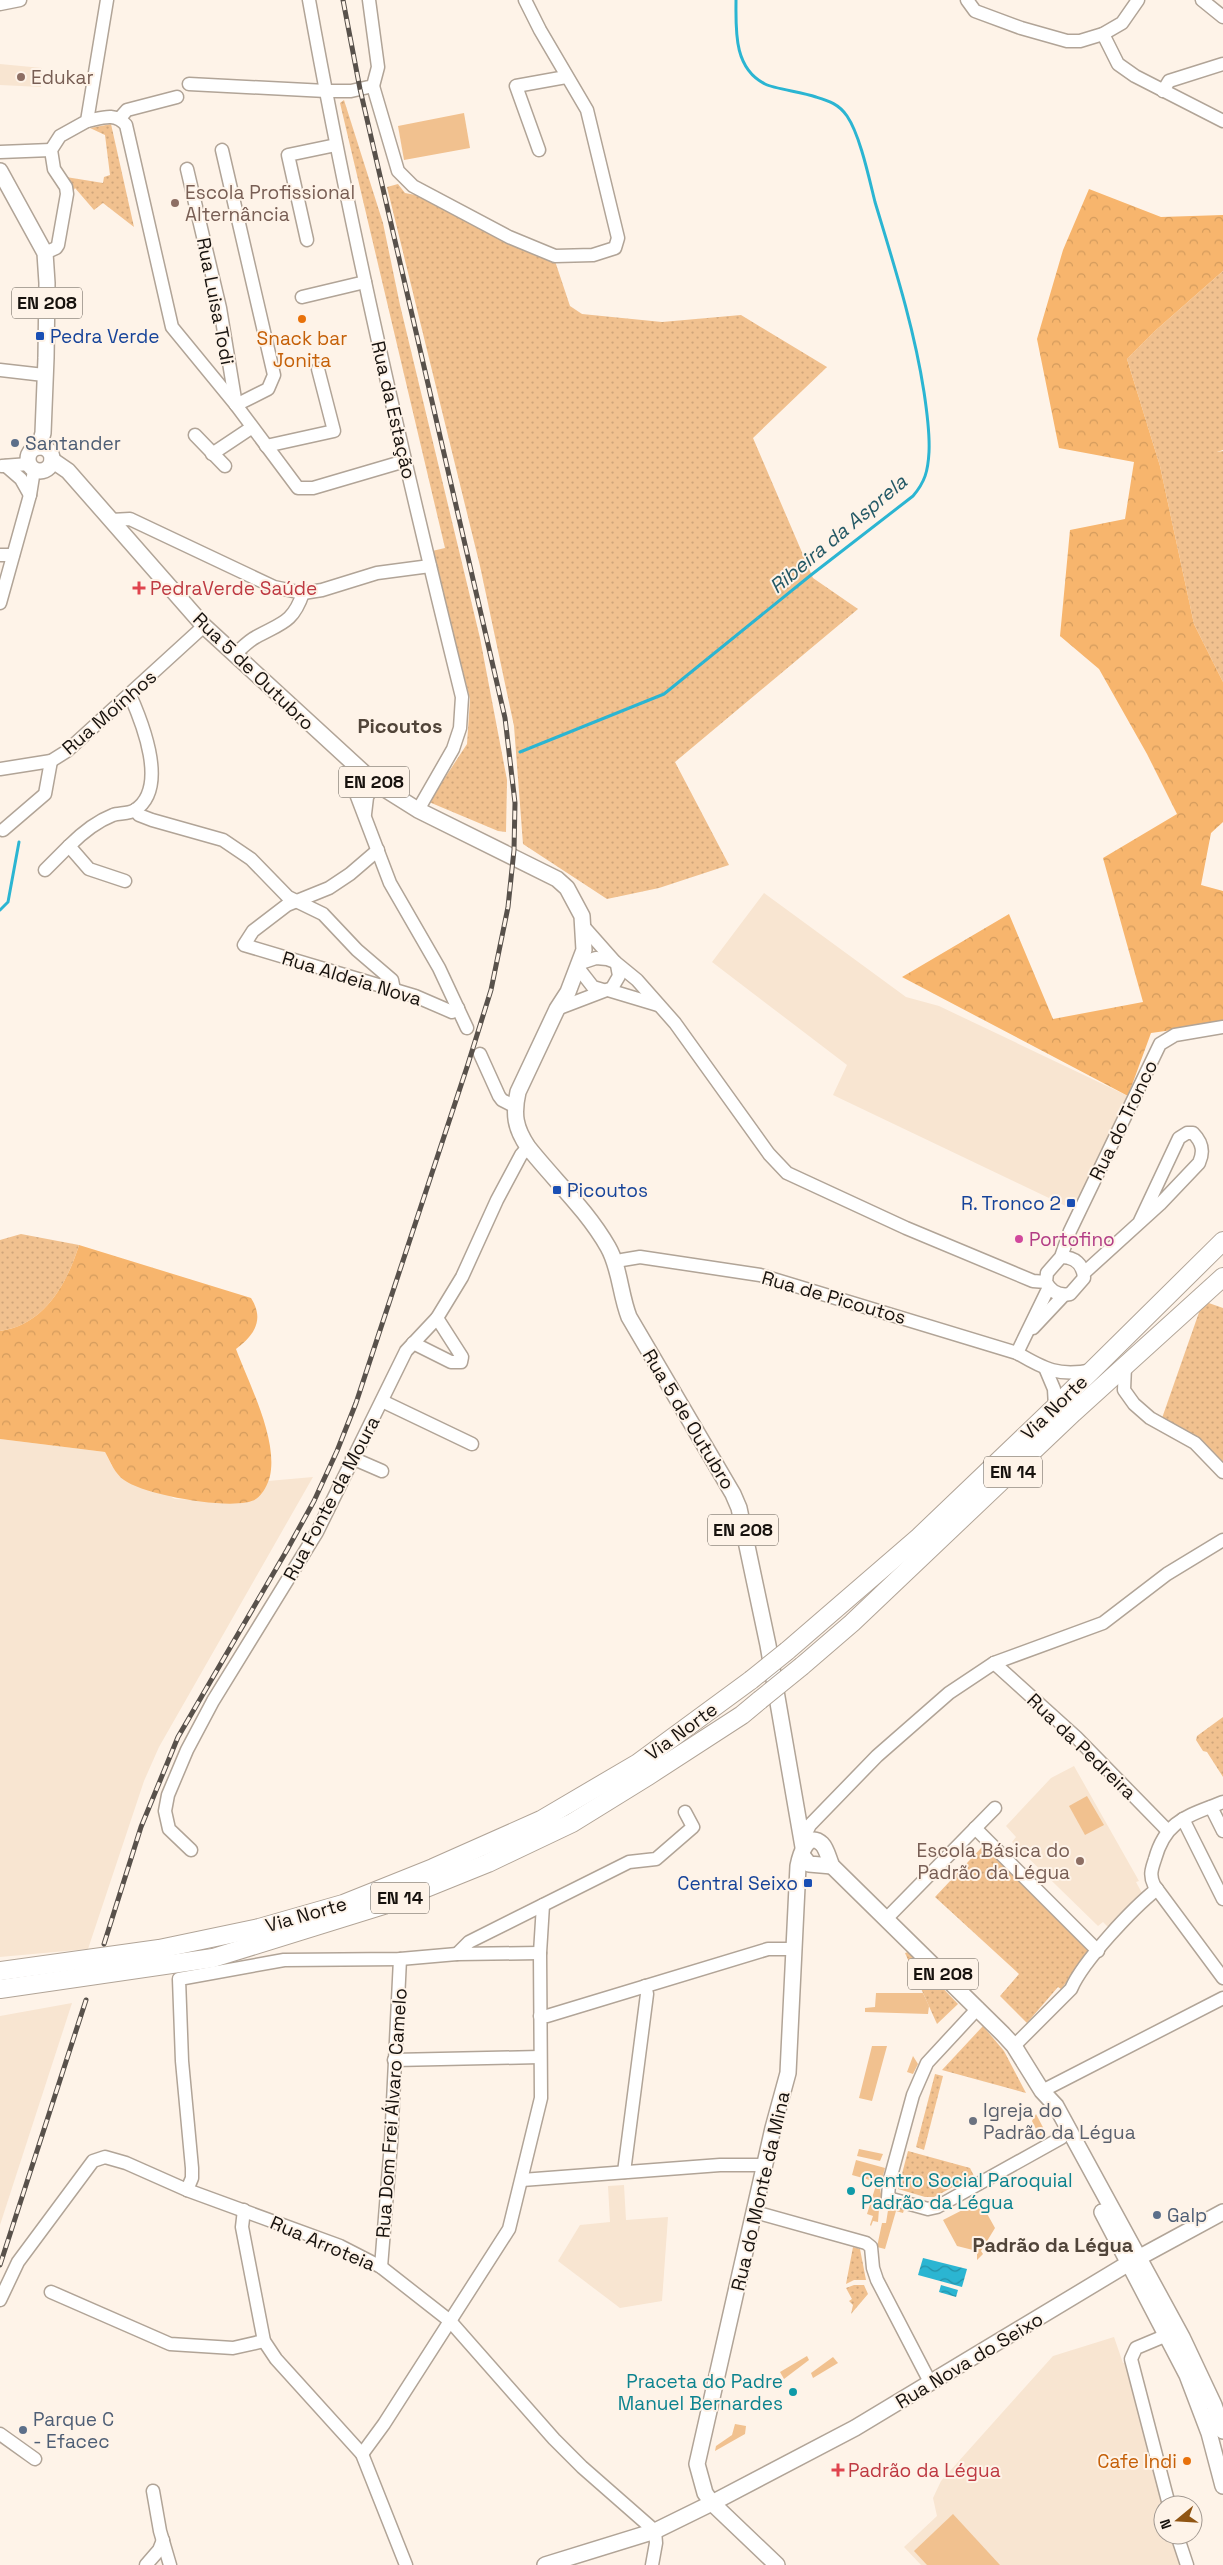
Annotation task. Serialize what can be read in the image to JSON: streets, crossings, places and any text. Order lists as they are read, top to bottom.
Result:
{
  "streets": {
    "highway": ["Via Norte", "EN 14"],
    "main road": [
      "EN 208",
      "Rua 5 de Outubro",
      "Rua do Monte da Mina",
      "Rua Nova do Seixo"
    ],
    "street": [
      "Rua Luisa Todi",
      "Rua da Estação",
      "Rua Moínhos",
      "Rua Aldeia Nova",
      "Rua do Tronco",
      "Rua de Picoutos",
      "Rua Fonte da Moura",
      "Rua da Pedreira",
      "Rua Dom Frei Álvaro Camelo",
      "Rua Arroteia"
    ]
  },
  "crossings": [
    ["EN 208", "Rua 5 de Outubro"],
    ["EN 208", "Rua Aldeia Nova"],
    ["EN 208", "Rua do Monte da Mina"],
    ["EN 208", "Rua Nova do Seixo"],
    ["Rua da Estação", "Rua 5 de Outubro"],
    ["Rua 5 de Outubro", "Rua Moínhos"],
    ["Rua 5 de Outubro", "Rua de Picoutos"],
    ["Rua 5 de Outubro", "Rua Fonte da Moura"],
    ["Rua 5 de Outubro", "Rua do Monte da Mina"],
    ["Rua do Tronco", "Rua de Picoutos"],
    ["Rua de Picoutos", "Via Norte"],
    ["Rua Dom Frei Álvaro Camelo", "Rua Arroteia"],
    ["Rua do Monte da Mina", "Rua Nova do Seixo"],
    ["Rua Arroteia", "Rua Nova do Seixo"]
  ],
  "districts": ["Picoutos", "Padrão da Légua"],
  "water": ["Ribeira da Asprela"],
  "places": {
    "other": [
      "Edukar",
      "Escola Profissional Alternância",
      "Snack bar Jonita",
      "Santander",
      "Portofino",
      "Escola Básica do Padrão da Légua",
      "Igreja do Padrão da Légua",
      "Centro Social Paroquial Padrão da Légua",
      "Galp",
      "Praceta do Padre Manuel Bernardes",
      "Parque C - Efacec",
      "Cafe Indi"
    ],
    "transit": [
      "Pedra Verde",
      "Picoutos",
      "R. Tronco 2",
      "Central Seixo"
    ],
    "health": ["PedraVerde Saúde", "Padrão da Légua"]
  },
  "north": "left"
}
